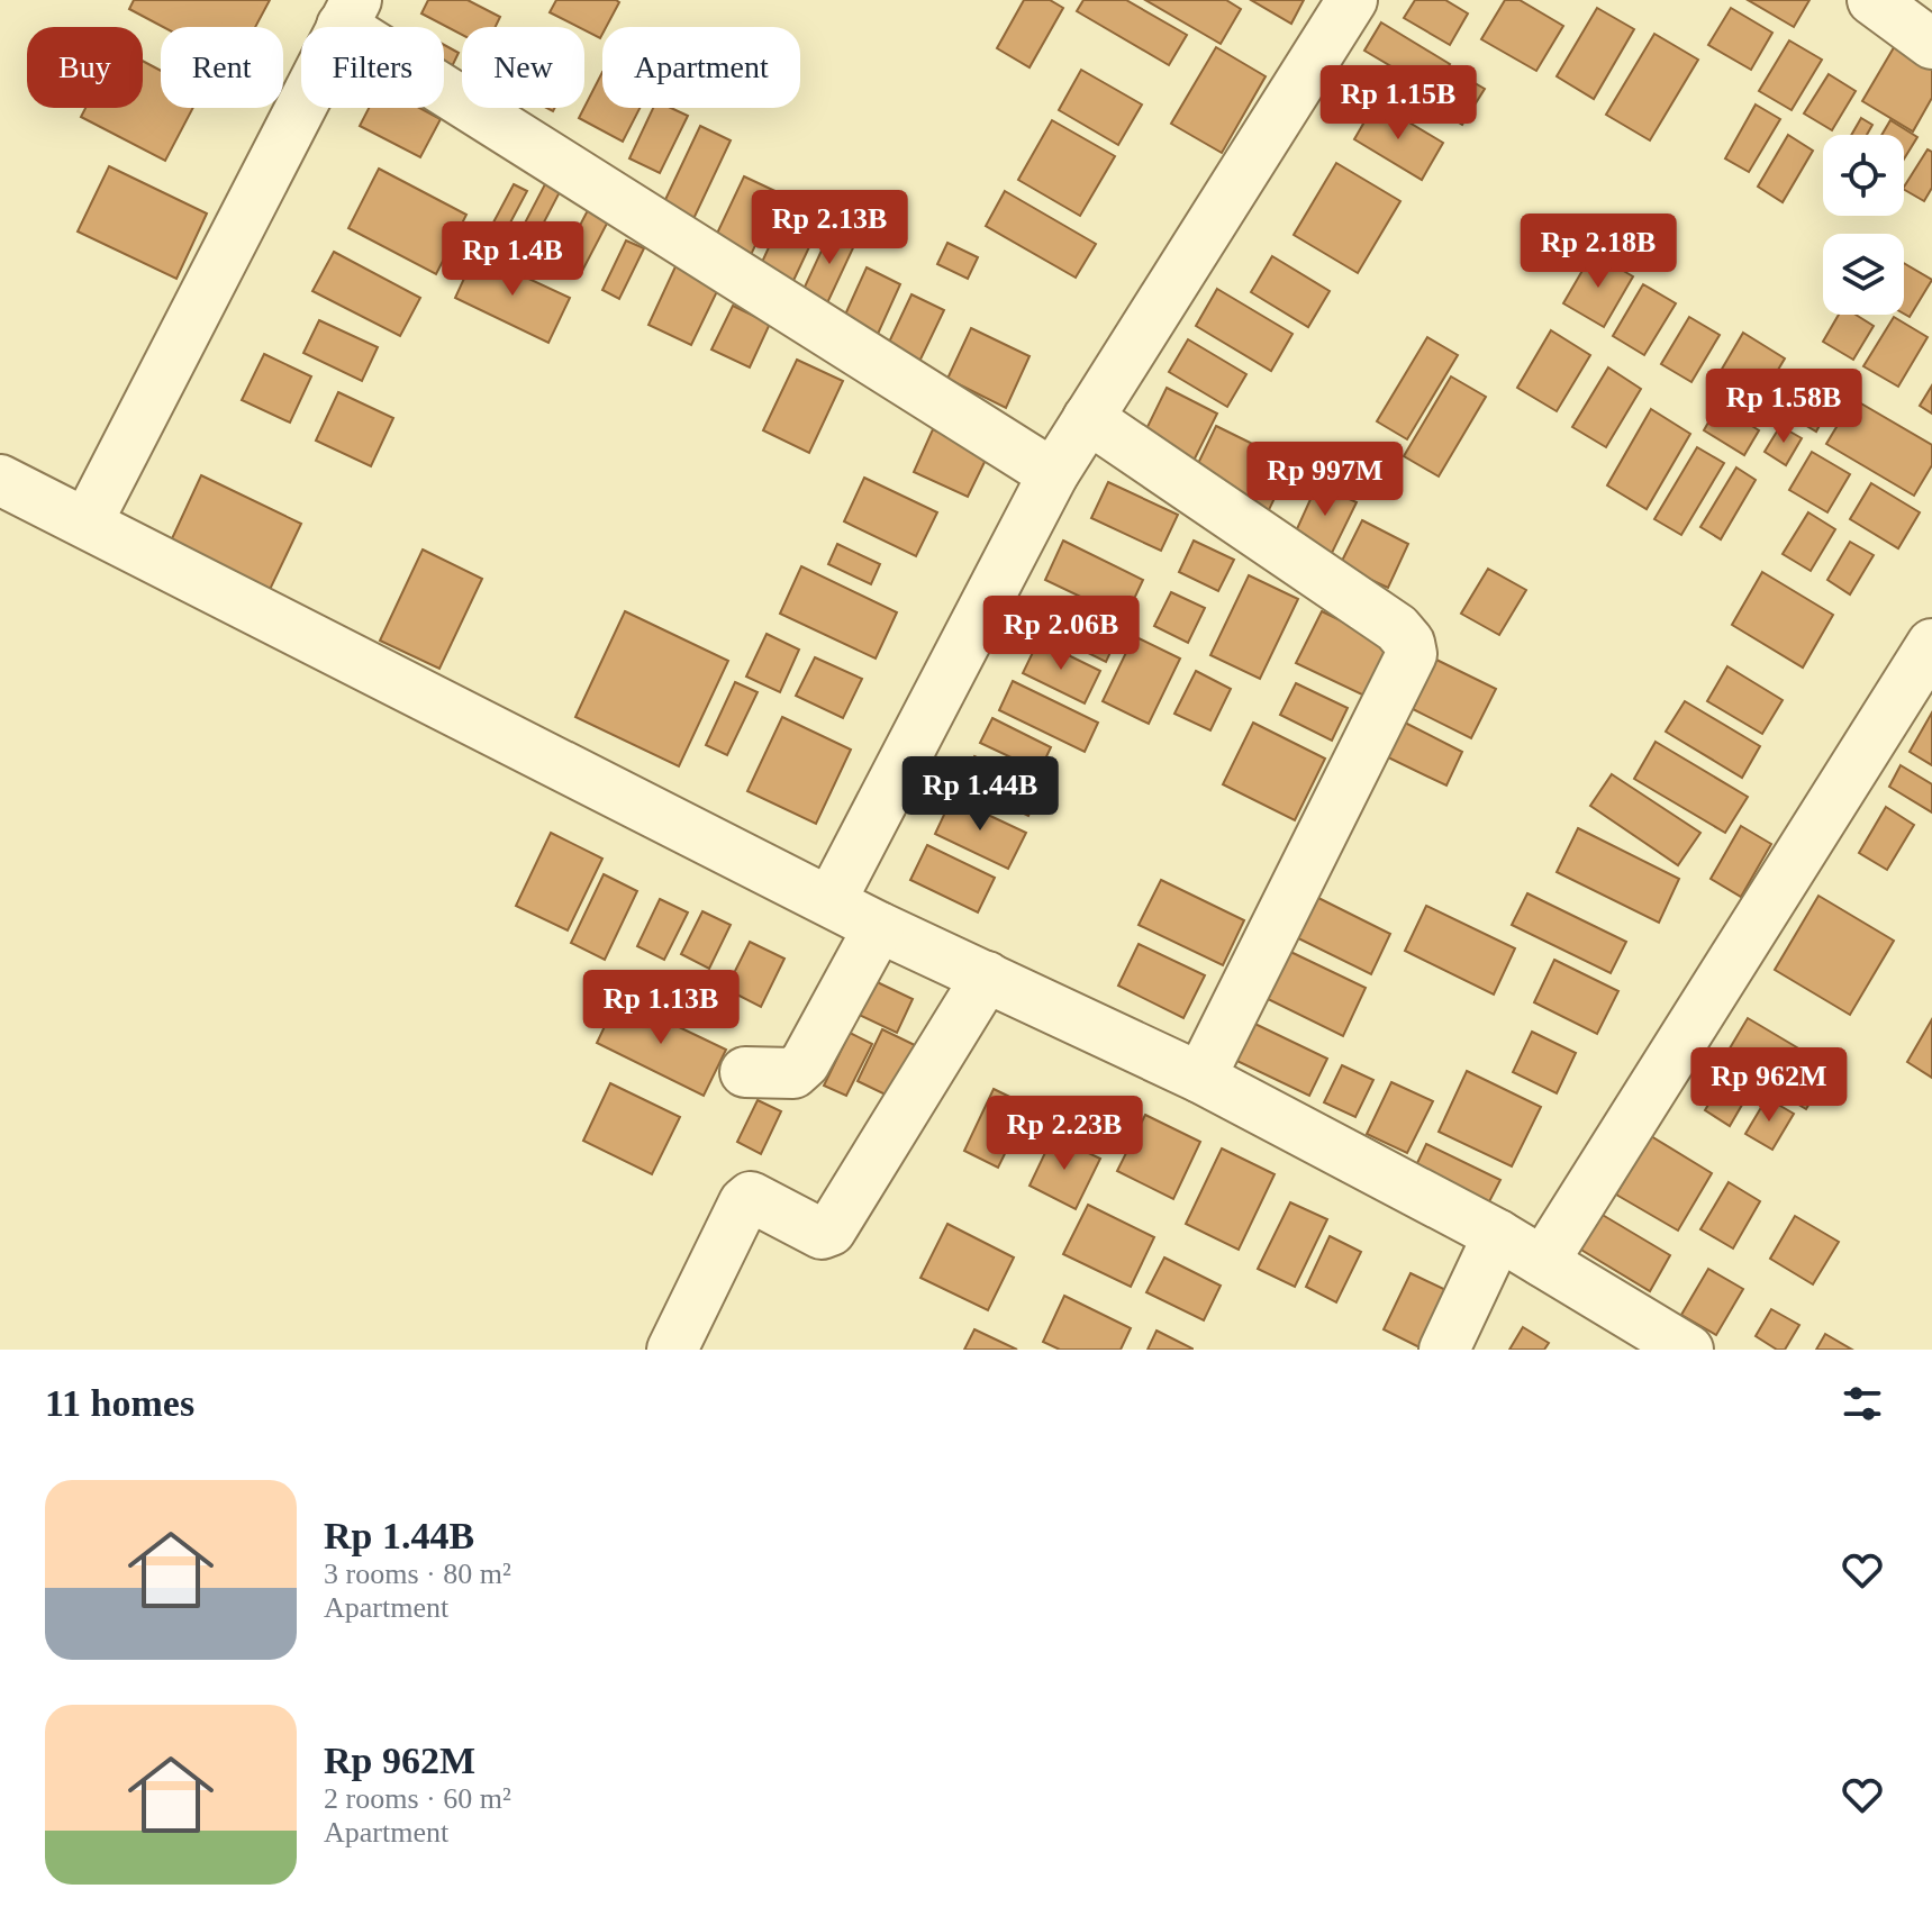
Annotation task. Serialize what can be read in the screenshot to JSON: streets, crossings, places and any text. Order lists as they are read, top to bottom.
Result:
{
  "page": {
    "chip": [
      "Buy",
      "Rent",
      "Filters",
      "New",
      "Apartment"
    ],
    "price": [
      "Rp 1.15B",
      "Rp 2.13B",
      "Rp 2.18B",
      "Rp 1.4B",
      "Rp 1.58B",
      "Rp 997M",
      "Rp 2.06B",
      "Rp 1.44B",
      "Rp 1.13B",
      "Rp 962M",
      "Rp 2.23B"
    ],
    "heading": "11 homes",
    "list": [
      {
        "name": "Rp 1.44B",
        "note": "3 rooms · 80 m² · Apartment"
      },
      {
        "name": "Rp 962M",
        "note": "2 rooms · 60 m² · Apartment"
      }
    ]
  }
}
